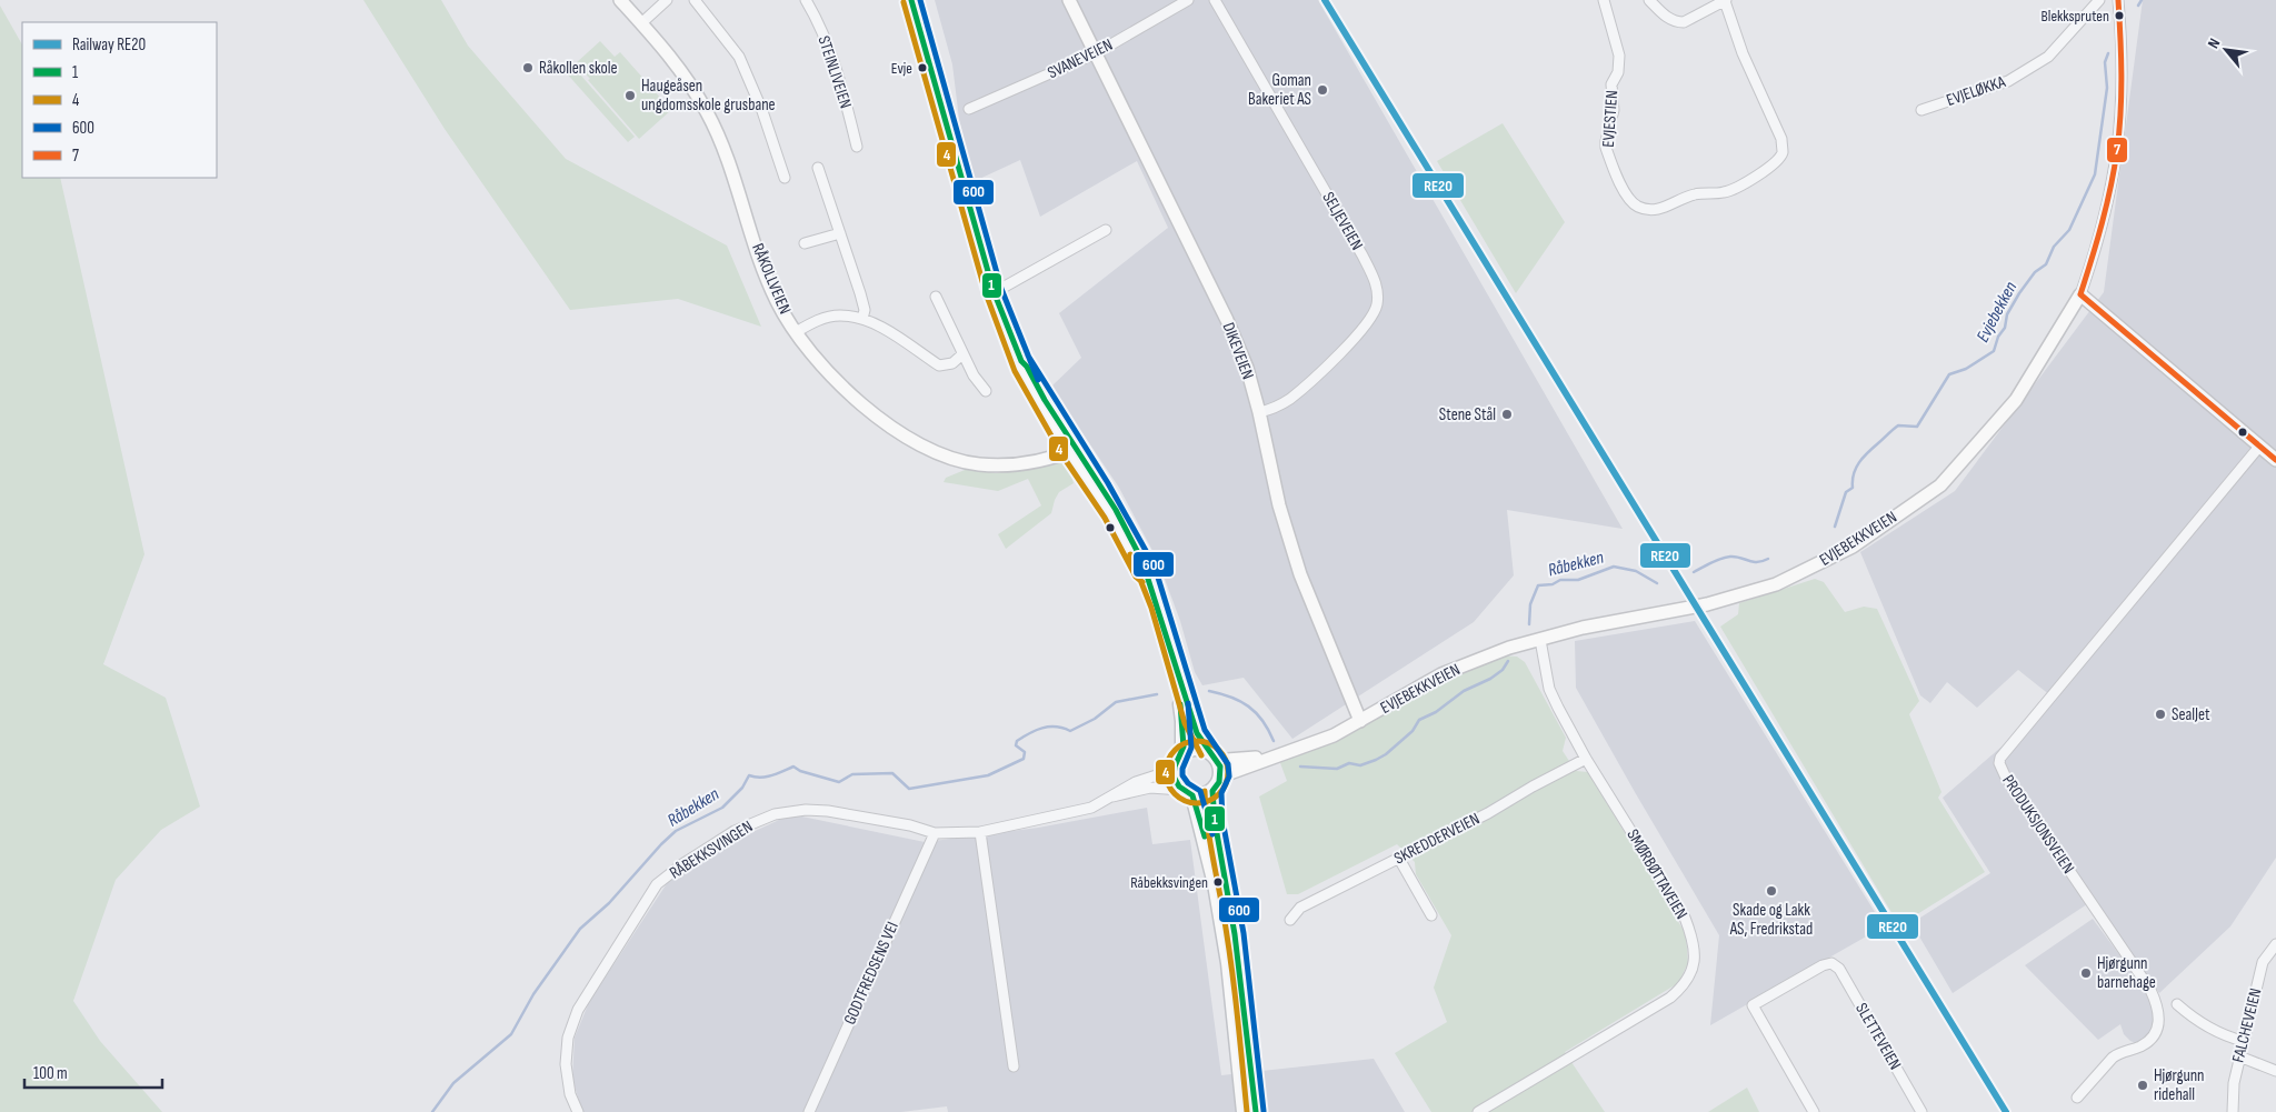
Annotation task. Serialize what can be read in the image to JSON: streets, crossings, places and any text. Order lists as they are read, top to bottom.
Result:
{
  "streets": {
    "street": [
      "SVANEVEIEN",
      "STEINLIVEIEN",
      "EVJELØKKA",
      "EVJESTIEN",
      "SELJEVEIEN",
      "RÅKOLLVEIEN",
      "DIKEVEIEN",
      "EVJEBEKKVEIEN",
      "PRODUKSJONSVEIEN",
      "SKREDDERVEIEN",
      "RÅBEKKSVINGEN",
      "SMØRBØTTAVEIEN",
      "GODTFREDSENS VEI",
      "FALCHEVEIEN",
      "SLETTEVEIEN"
    ]
  },
  "crossings": [
    ["SVANEVEIEN", "DIKEVEIEN"],
    ["SELJEVEIEN", "DIKEVEIEN"],
    ["DIKEVEIEN", "EVJEBEKKVEIEN"],
    ["EVJEBEKKVEIEN", "RÅBEKKSVINGEN"],
    ["EVJEBEKKVEIEN", "SMØRBØTTAVEIEN"],
    ["SKREDDERVEIEN", "SMØRBØTTAVEIEN"],
    ["RÅBEKKSVINGEN", "GODTFREDSENS VEI"]
  ],
  "water": ["Evjebekken", "Råbekken"],
  "places": [
    "Blekkspruten",
    "Råkollen skole",
    "Evje",
    "Goman Bakeriet AS",
    "Haugeåsen ungdomsskole grusbane",
    "Stene Stål",
    "SealJet",
    "Råbekksvingen",
    "Skade og Lakk AS, Fredrikstad",
    "Hjørgunn barnehage",
    "Hjørgunn ridehall"
  ],
  "lines": [
    "rail line RE20",
    "transit line 1",
    "transit line 600",
    "transit line 7",
    "transit line 4"
  ],
  "legend": [
    "Railway RE20",
    "1",
    "4",
    "600",
    "7"
  ],
  "scale_bar": "100 m",
  "north": "top left"
}
